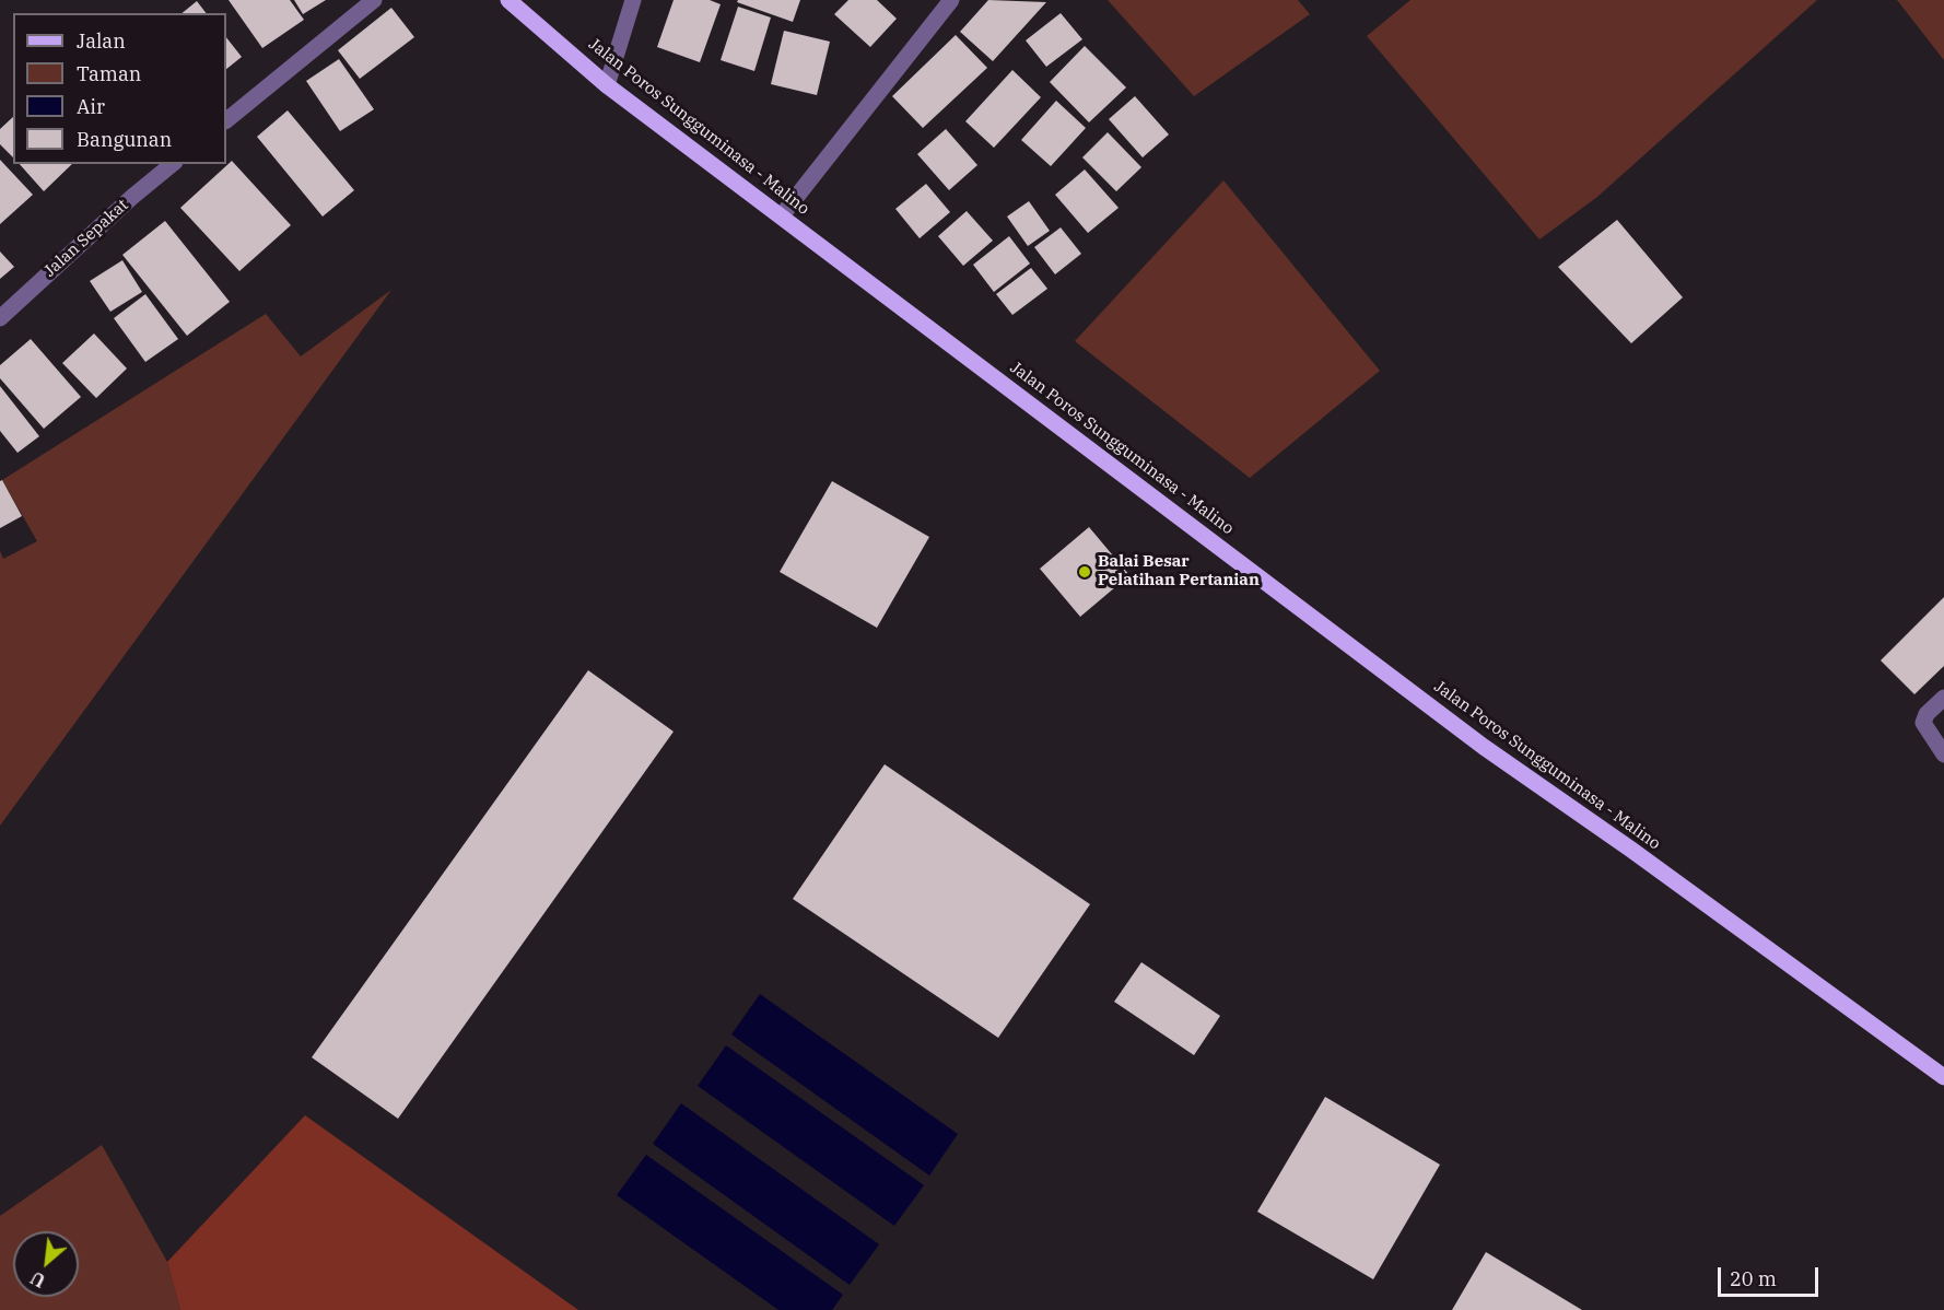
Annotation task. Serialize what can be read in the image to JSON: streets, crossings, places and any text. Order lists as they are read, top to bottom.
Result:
{
  "streets": {
    "main road": ["Jalan Poros Sungguminasa - Malino"],
    "street": ["Jalan Sepakat"]
  },
  "places": ["Balai Besar Pelatihan Pertanian"],
  "legend": [
    "Jalan",
    "Taman",
    "Air",
    "Bangunan"
  ],
  "scale_bar": "20 m",
  "north": "bottom left"
}
